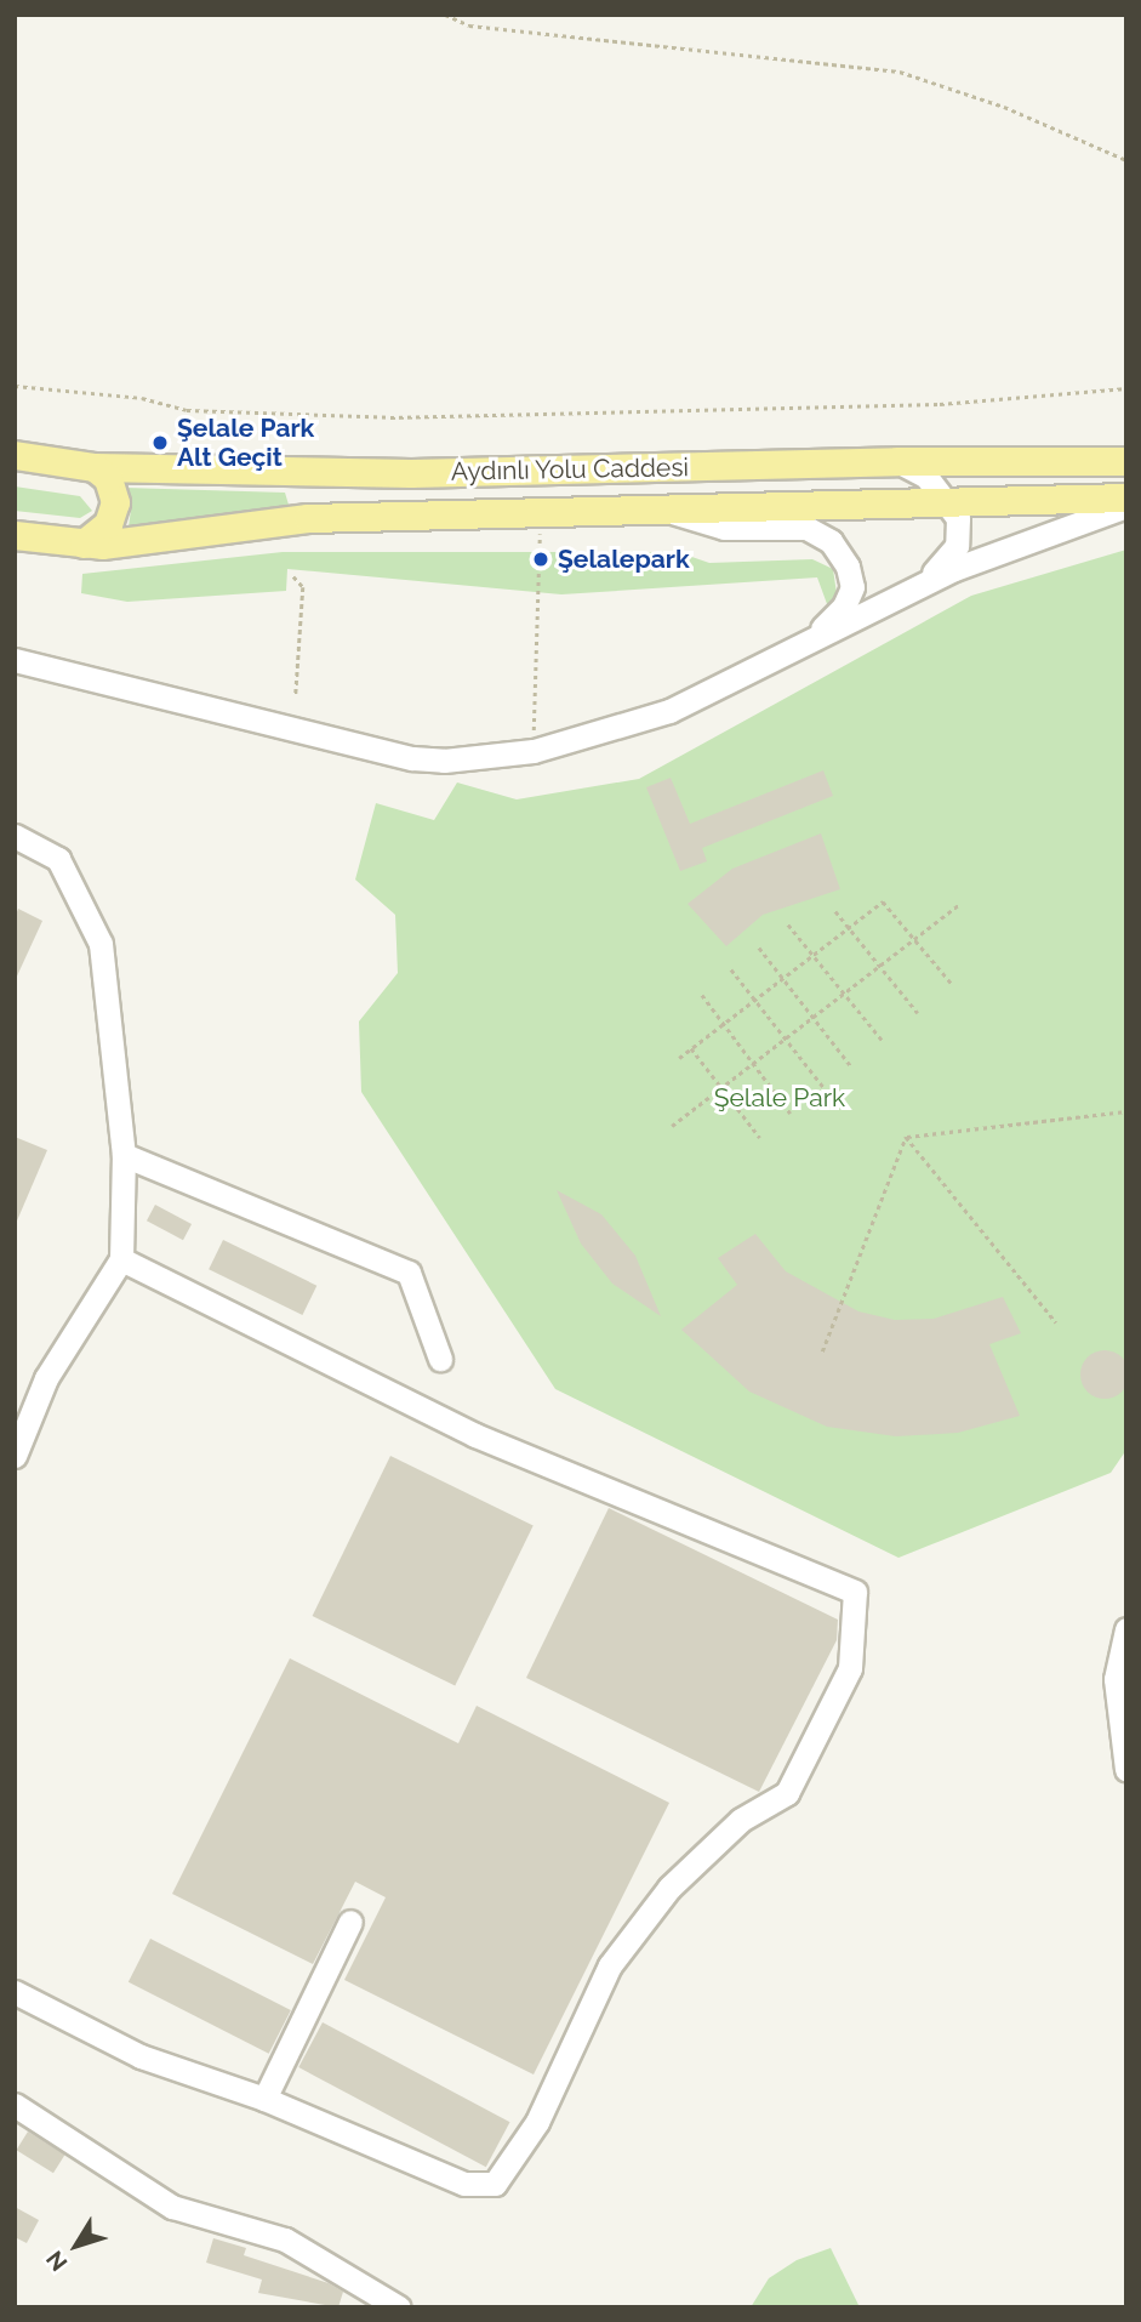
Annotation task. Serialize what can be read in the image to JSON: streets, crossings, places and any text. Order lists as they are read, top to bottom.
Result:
{
  "streets": {
    "main road": ["Aydınlı Yolu Caddesi"]
  },
  "parks": ["Şelale Park"],
  "places": ["Şelale Park Alt Geçit", "Şelalepark"],
  "north": "bottom left"
}
